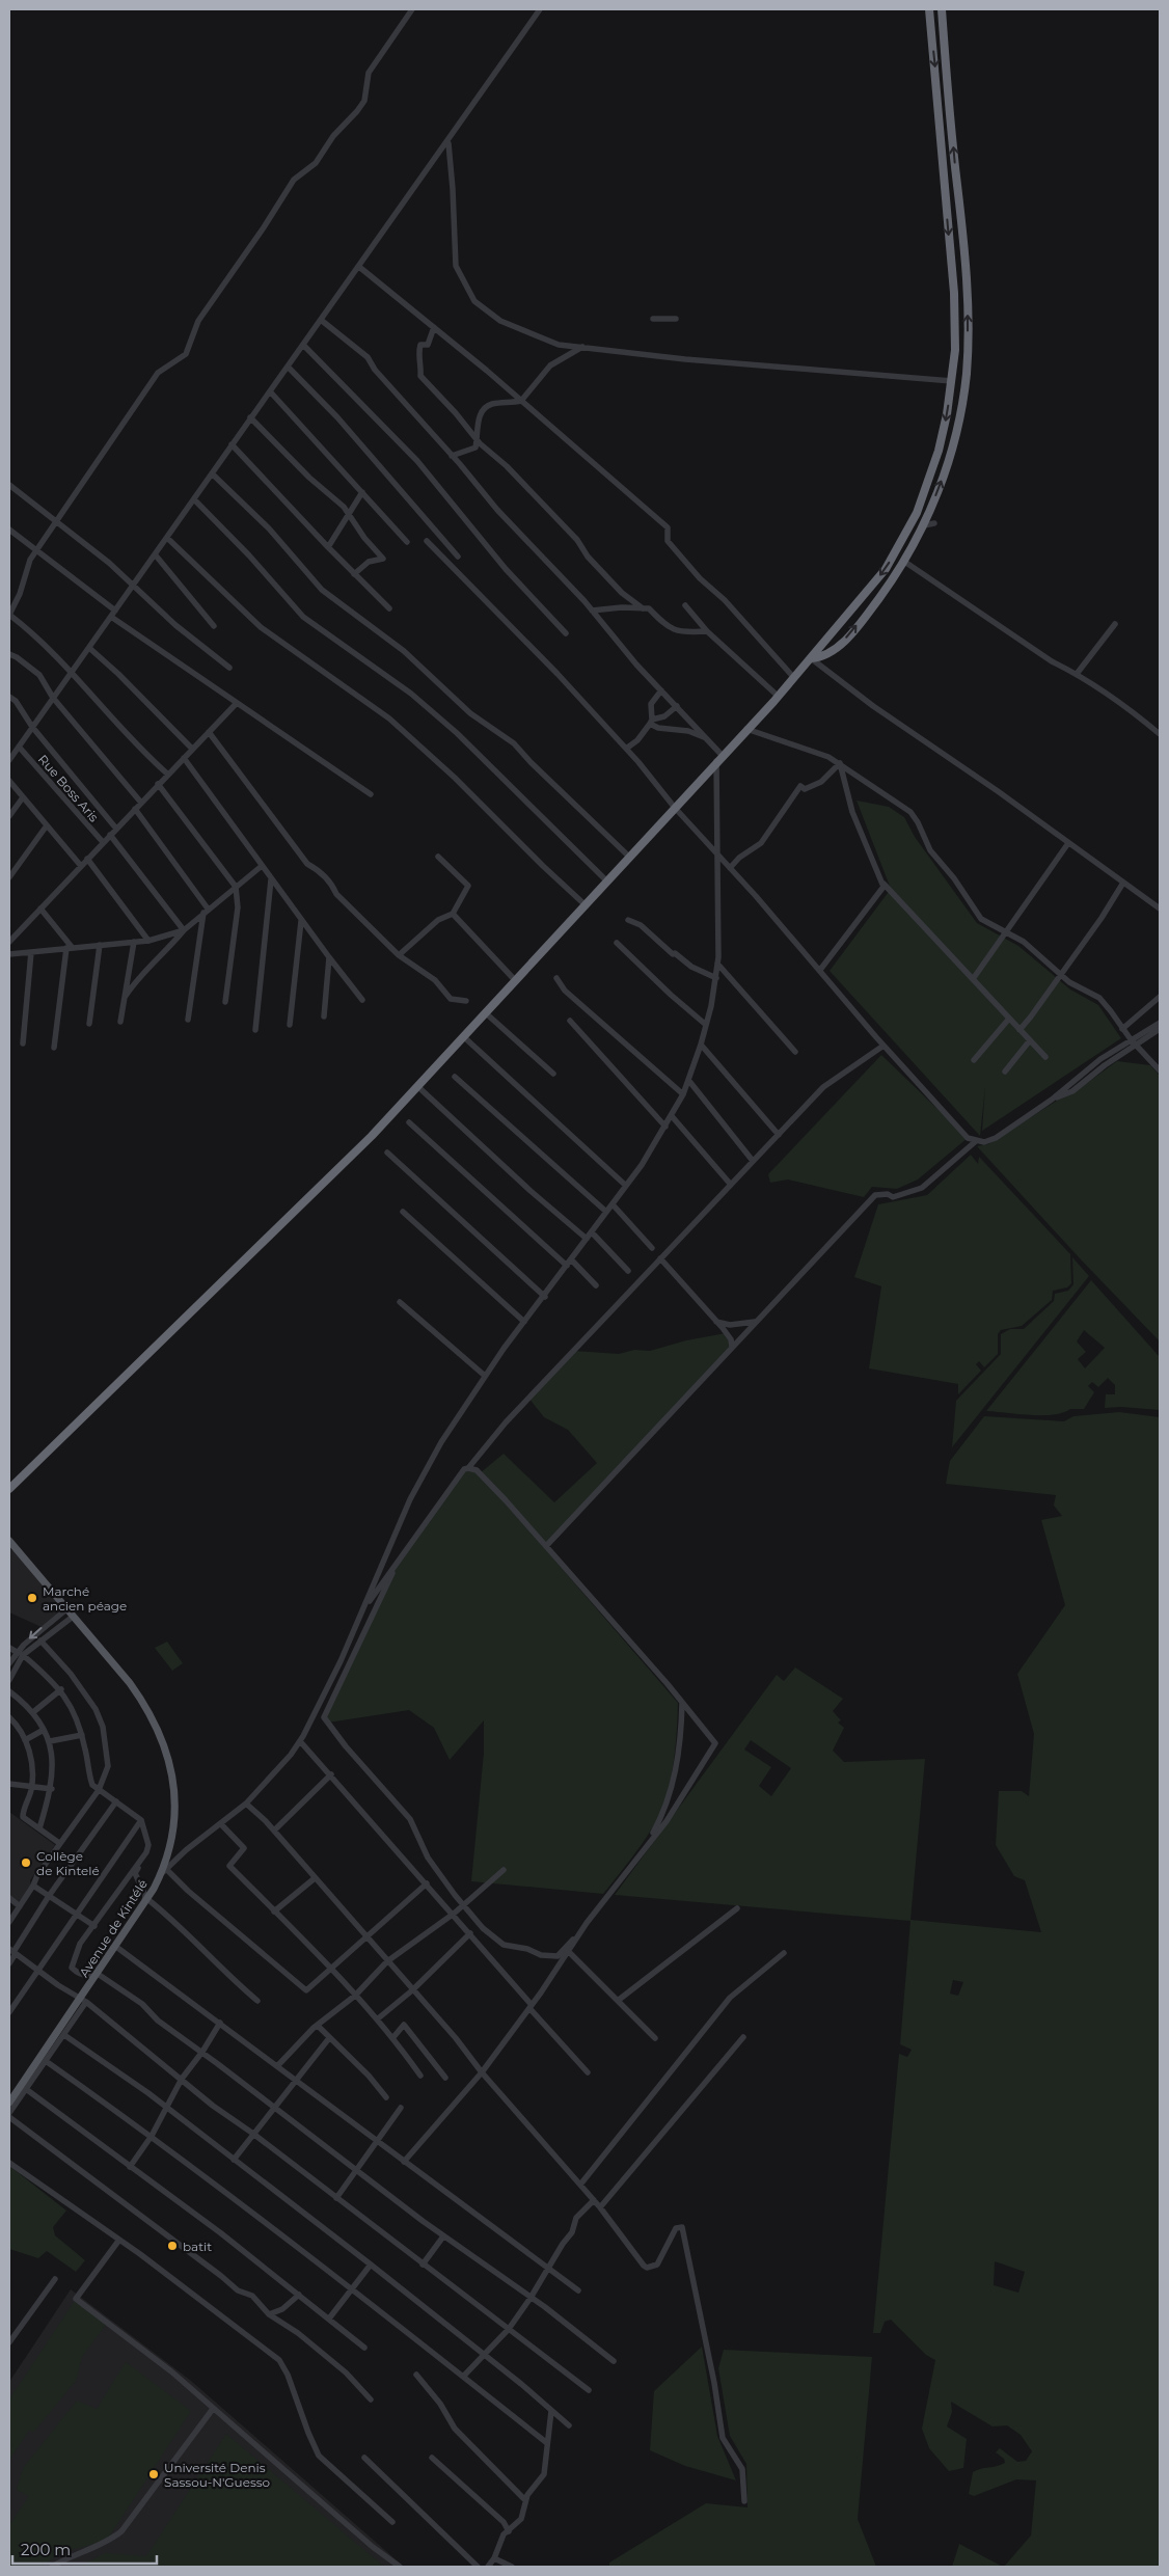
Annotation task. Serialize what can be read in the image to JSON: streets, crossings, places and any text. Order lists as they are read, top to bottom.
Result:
{
  "streets": {
    "main road": ["Avenue de Kintélé"],
    "street": ["Rue Boss Aris"]
  },
  "places": [
    "Marché ancien péage",
    "Collège de Kintelé",
    "batit",
    "Université Denis Sassou-N'Guesso"
  ],
  "scale_bar": "200 m"
}
